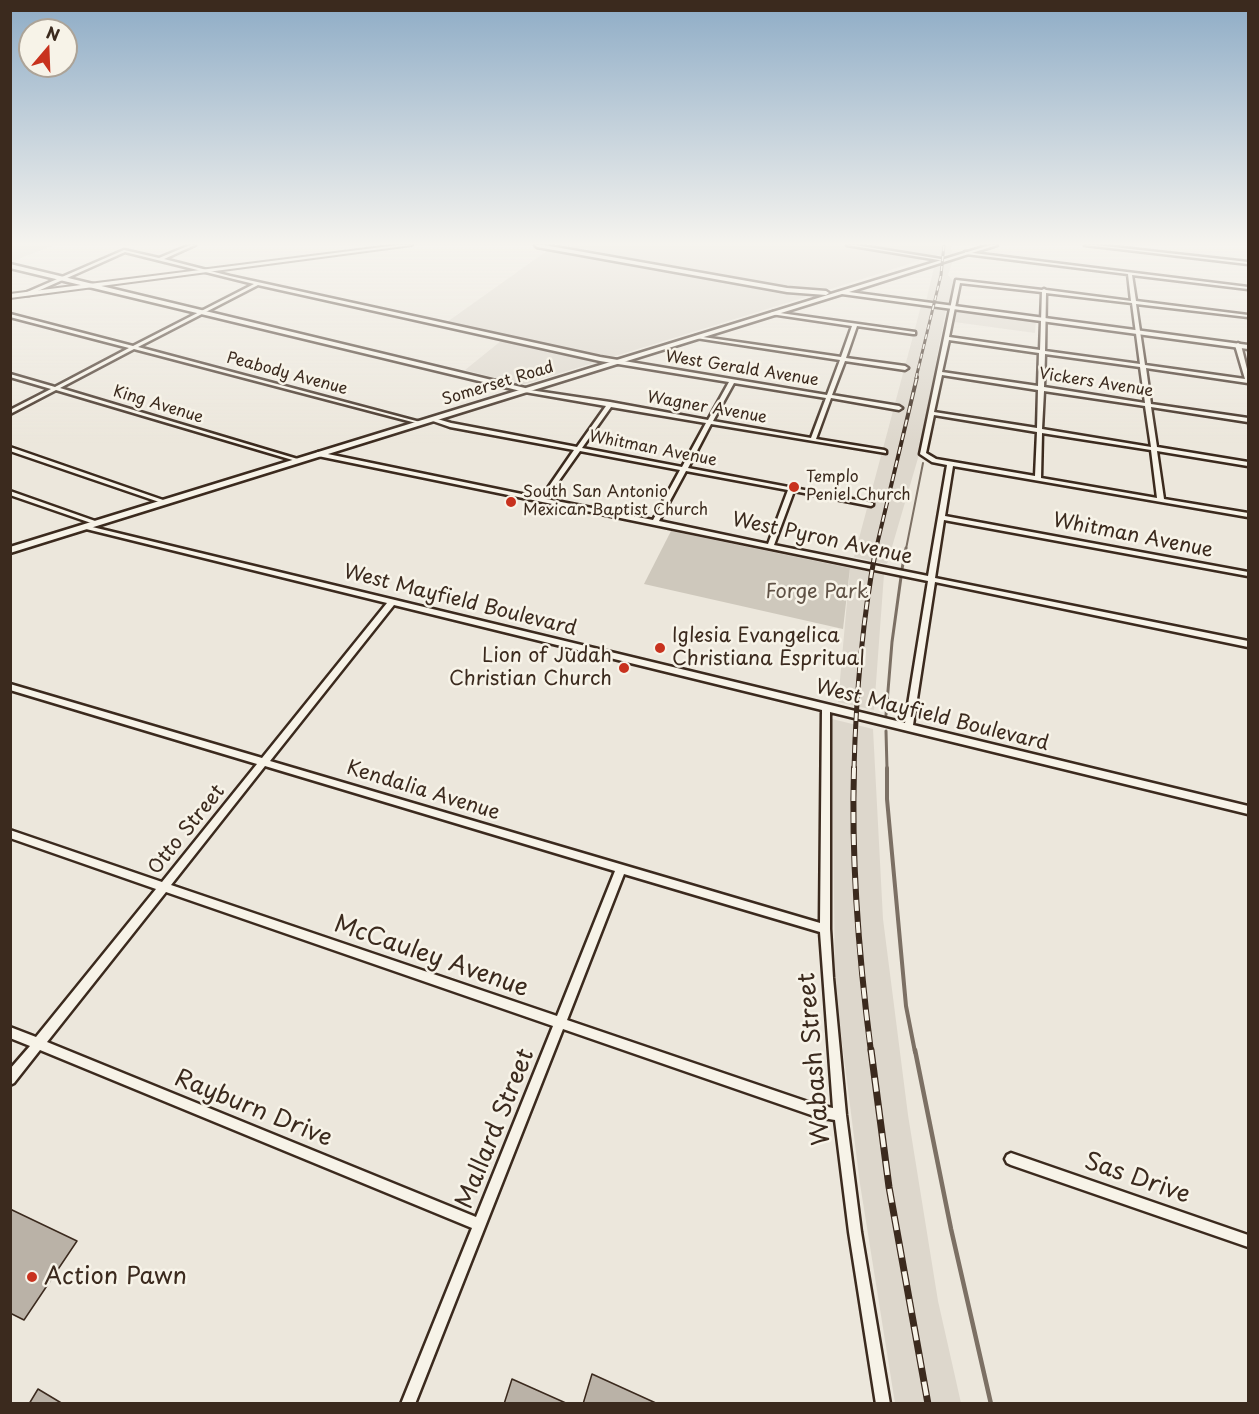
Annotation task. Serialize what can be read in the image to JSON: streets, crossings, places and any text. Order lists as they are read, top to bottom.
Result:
{
  "streets": {
    "main road": ["Somerset Road"],
    "street": [
      "West Gerald Avenue",
      "Peabody Avenue",
      "Vickers Avenue",
      "King Avenue",
      "Wagner Avenue",
      "Whitman Avenue",
      "West Pyron Avenue",
      "West Mayfield Boulevard",
      "Kendalia Avenue",
      "Otto Street",
      "McCauley Avenue",
      "Wabash Street",
      "Rayburn Drive",
      "Mallard Street",
      "Sas Drive"
    ]
  },
  "crossings": [
    ["West Gerald Avenue", "Somerset Road"],
    ["Peabody Avenue", "Somerset Road"],
    ["Somerset Road", "King Avenue"],
    ["Somerset Road", "Wagner Avenue"],
    ["Somerset Road", "Whitman Avenue"],
    ["Somerset Road", "West Pyron Avenue"],
    ["Somerset Road", "West Mayfield Boulevard"],
    ["West Mayfield Boulevard", "Otto Street"],
    ["West Mayfield Boulevard", "Wabash Street"],
    ["Kendalia Avenue", "Otto Street"],
    ["Kendalia Avenue", "Wabash Street"],
    ["Kendalia Avenue", "Mallard Street"],
    ["Otto Street", "McCauley Avenue"],
    ["Otto Street", "Rayburn Drive"],
    ["McCauley Avenue", "Wabash Street"],
    ["McCauley Avenue", "Mallard Street"],
    ["Rayburn Drive", "Mallard Street"]
  ],
  "parks": ["Forge Park"],
  "places": [
    "Templo Peniel Church",
    "South San Antonio Mexican Baptist Church",
    "Iglesia Evangelica Christiana Espritual",
    "Lion of Judah Christian Church",
    "Action Pawn"
  ],
  "north": "top"
}
